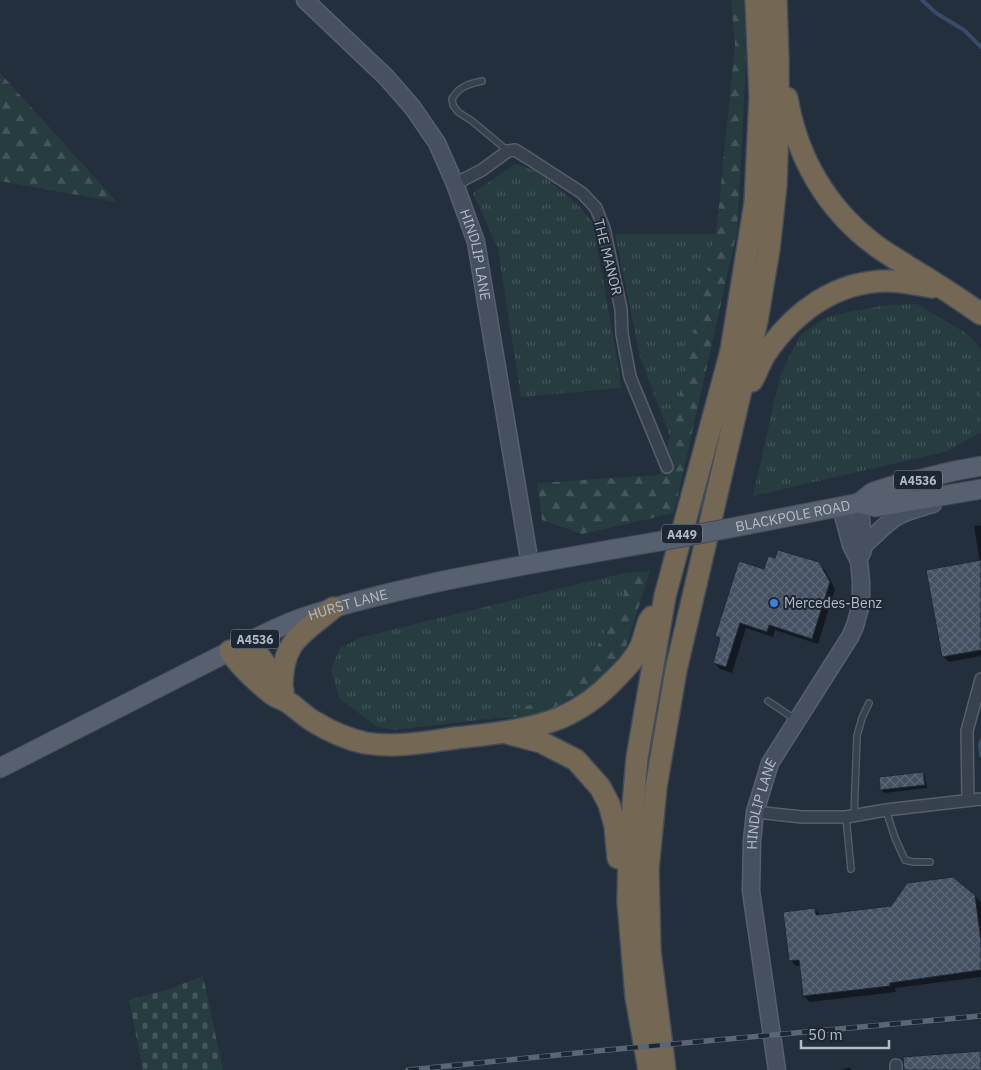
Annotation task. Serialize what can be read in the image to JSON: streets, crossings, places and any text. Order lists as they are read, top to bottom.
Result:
{
  "streets": {
    "highway": ["A449"],
    "main road": ["A4536", "BLACKPOLE ROAD", "HURST LANE"],
    "street": ["HINDLIP LANE", "THE MANOR"]
  },
  "crossings": [
    ["HINDLIP LANE", "BLACKPOLE ROAD"],
    ["HINDLIP LANE", "HURST LANE"],
    ["BLACKPOLE ROAD", "HURST LANE"]
  ],
  "places": ["Mercedes-Benz"],
  "scale_bar": "50 m"
}
